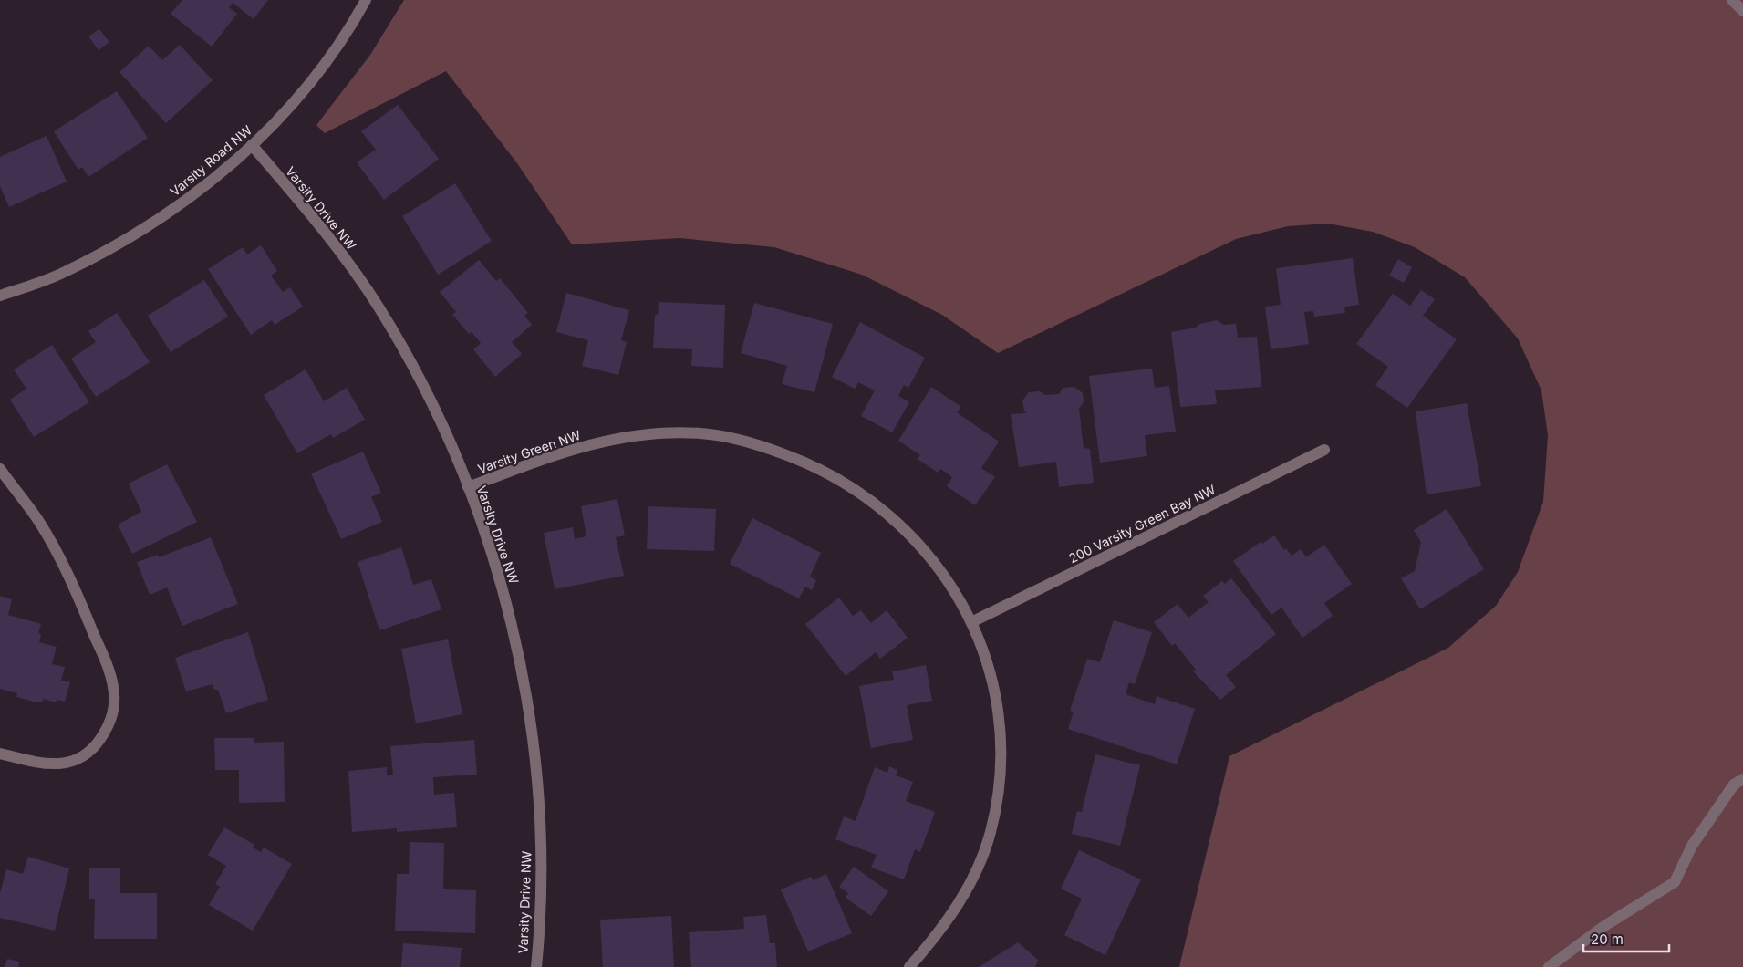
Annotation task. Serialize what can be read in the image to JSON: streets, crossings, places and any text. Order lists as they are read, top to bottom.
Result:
{
  "streets": {
    "street": [
      "Varsity Road NW",
      "Varsity Drive NW",
      "Varsity Green NW",
      "200 Varsity Green Bay NW"
    ]
  },
  "crossings": [
    ["Varsity Road NW", "Varsity Drive NW"],
    ["Varsity Drive NW", "Varsity Green NW"],
    ["Varsity Green NW", "200 Varsity Green Bay NW"]
  ],
  "scale_bar": "20 m"
}
